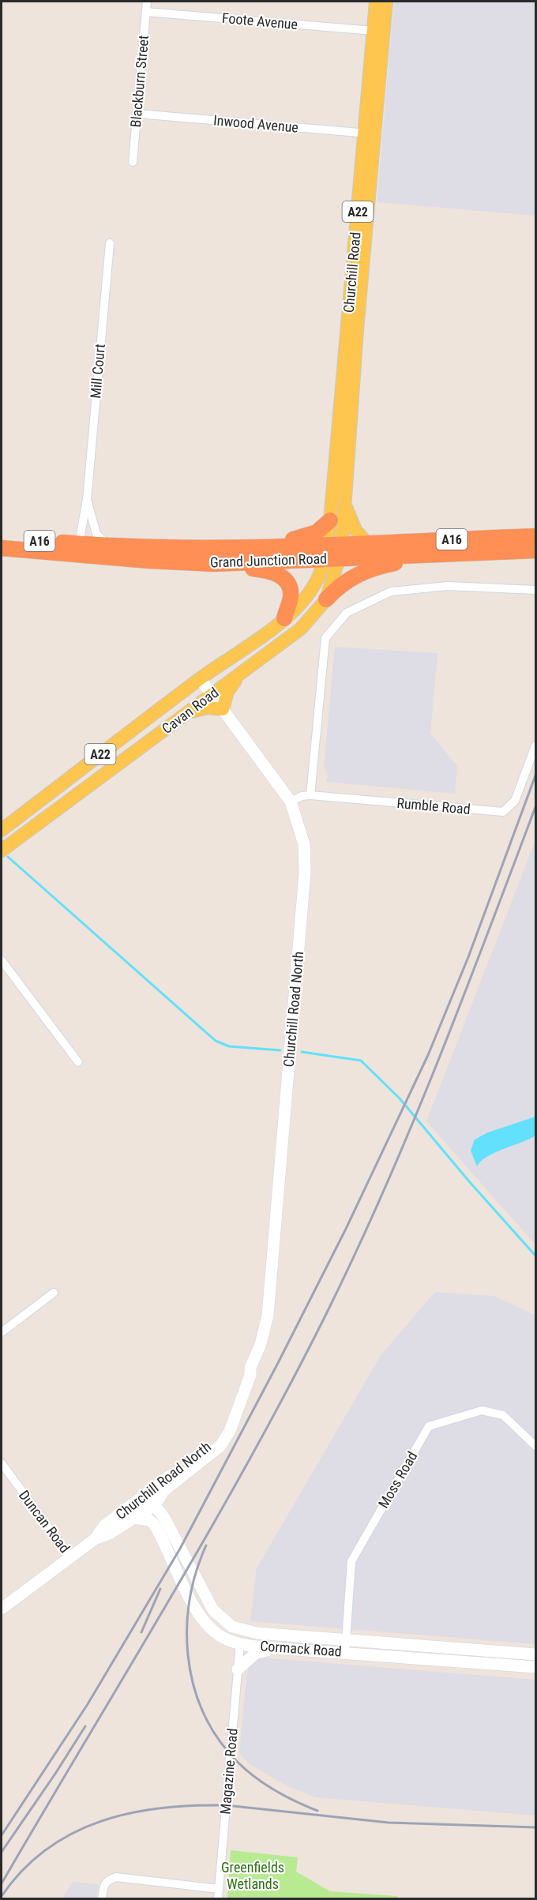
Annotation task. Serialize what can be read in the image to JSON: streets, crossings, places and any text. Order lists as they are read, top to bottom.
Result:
{
  "streets": {
    "highway": ["A16", "Grand Junction Road"],
    "main road": ["A22", "Churchill Road", "Cavan Road"],
    "street": [
      "Foote Avenue",
      "Blackburn Street",
      "Inwood Avenue",
      "Mill Court",
      "Rumble Road",
      "Churchill Road North",
      "Moss Road",
      "Duncan Road",
      "Cormack Road",
      "Magazine Road"
    ]
  },
  "crossings": [
    ["Foote Avenue", "Blackburn Street"],
    ["Foote Avenue", "Churchill Road"],
    ["Blackburn Street", "Inwood Avenue"],
    ["Inwood Avenue", "Churchill Road"],
    ["Churchill Road", "Grand Junction Road"],
    ["Churchill Road", "Cavan Road"],
    ["Mill Court", "Grand Junction Road"],
    ["Grand Junction Road", "Cavan Road"],
    ["Cavan Road", "Churchill Road North"],
    ["Rumble Road", "Churchill Road North"],
    ["Churchill Road North", "Duncan Road"],
    ["Churchill Road North", "Cormack Road"],
    ["Moss Road", "Cormack Road"],
    ["Cormack Road", "Magazine Road"]
  ],
  "parks": ["Greenfields Wetlands"]
}
